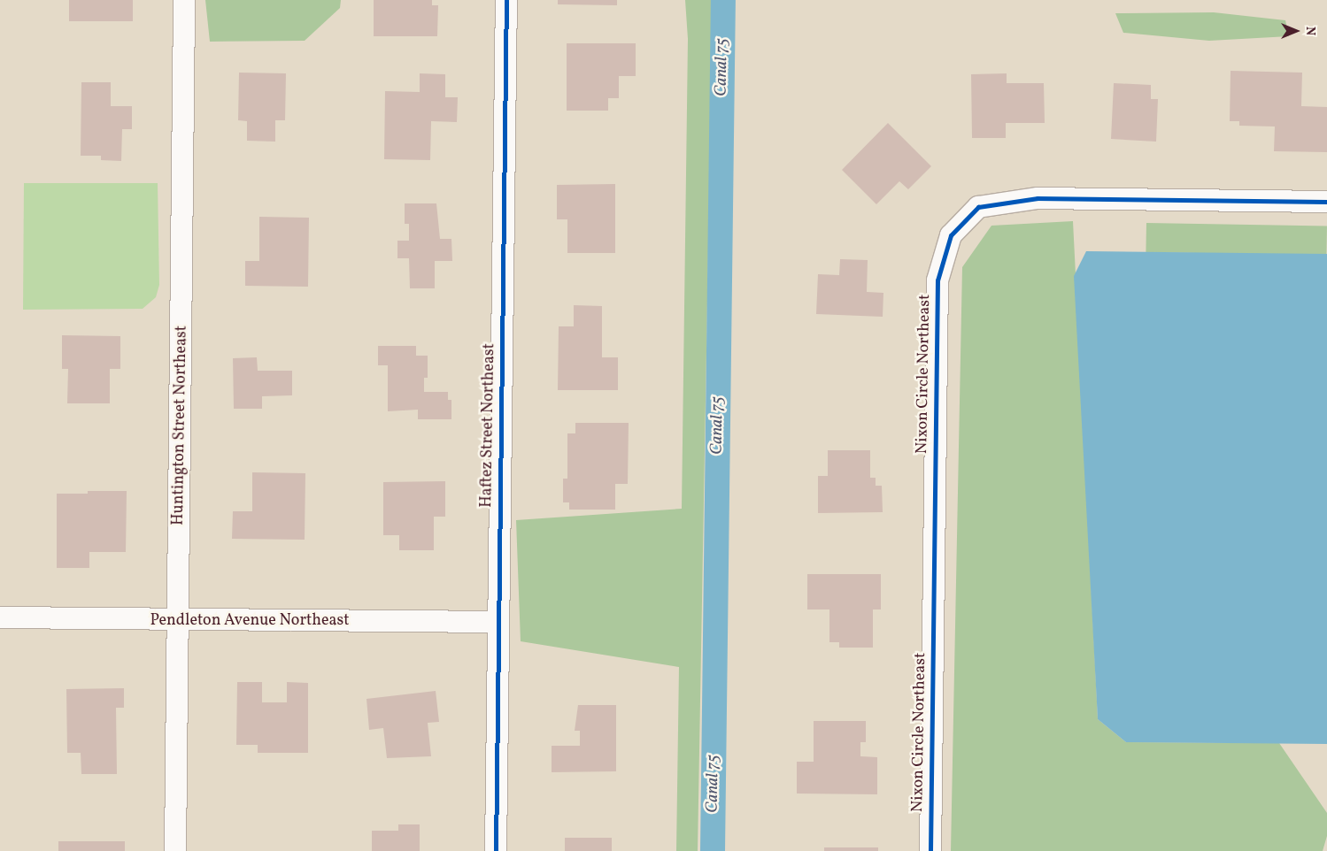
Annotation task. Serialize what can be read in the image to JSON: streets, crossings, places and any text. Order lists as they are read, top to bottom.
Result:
{
  "streets": {
    "street": [
      "Nixon Circle Northeast",
      "Huntington Street Northeast",
      "Haftez Street Northeast",
      "Pendleton Avenue Northeast"
    ]
  },
  "crossings": [
    ["Huntington Street Northeast", "Pendleton Avenue Northeast"],
    ["Haftez Street Northeast", "Pendleton Avenue Northeast"]
  ],
  "water": ["Canal 75"],
  "north": "right"
}
